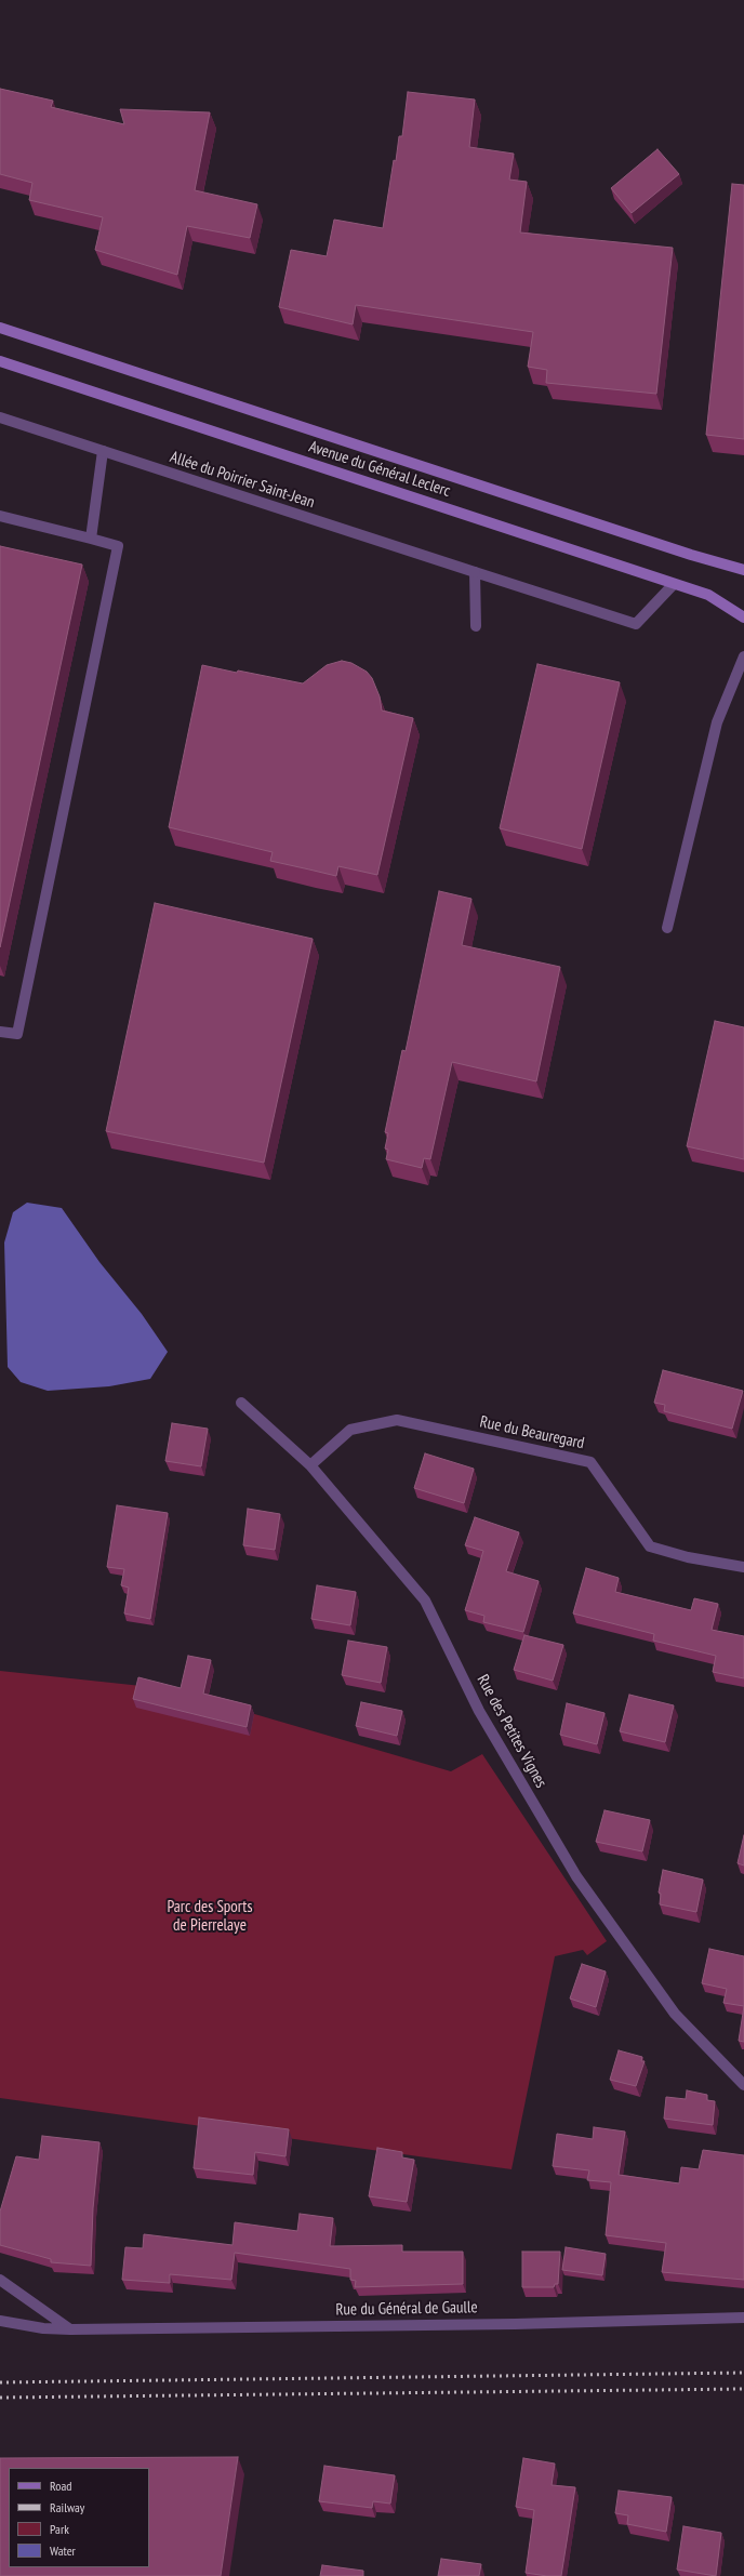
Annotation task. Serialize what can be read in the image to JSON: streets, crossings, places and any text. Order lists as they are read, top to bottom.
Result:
{
  "streets": {
    "main road": ["Avenue du Général Leclerc"],
    "street": [
      "Allée du Poirrier Saint-Jean",
      "Rue du Beauregard",
      "Rue des Petites Vignes",
      "Rue du Général de Gaulle"
    ]
  },
  "crossings": [
    ["Avenue du Général Leclerc", "Allée du Poirrier Saint-Jean"],
    ["Rue du Beauregard", "Rue des Petites Vignes"]
  ],
  "parks": ["Parc des Sports de Pierrelaye"],
  "legend": [
    "Road",
    "Railway",
    "Park",
    "Water"
  ]
}
